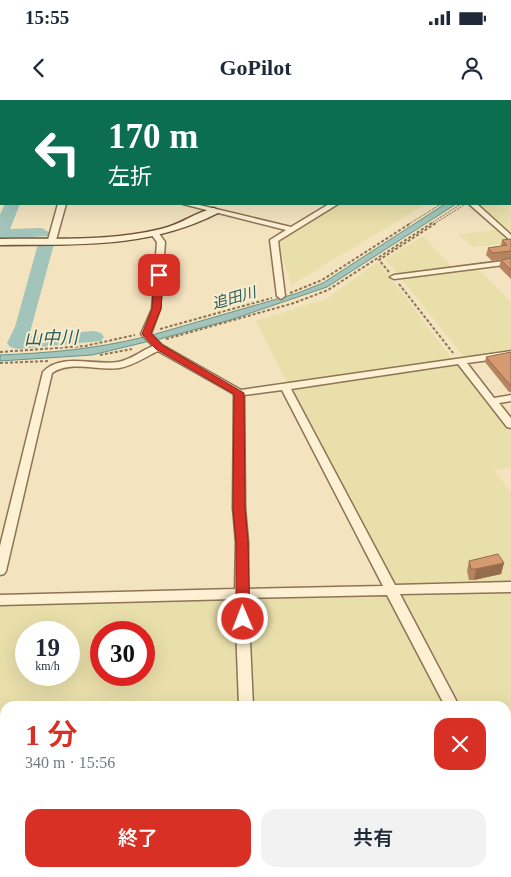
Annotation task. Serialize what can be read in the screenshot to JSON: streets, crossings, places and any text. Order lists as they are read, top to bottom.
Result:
{
  "water": ["追田川", "山中川"],
  "page": {
    "status": "15:55",
    "header": "GoPilot",
    "turn": ["170 m", "左折"],
    "speed": "19 km/h",
    "limit": "30",
    "heading": ["1 分", "340 m · 15:56"],
    "buttons": ["終了", "共有"]
  }
}
